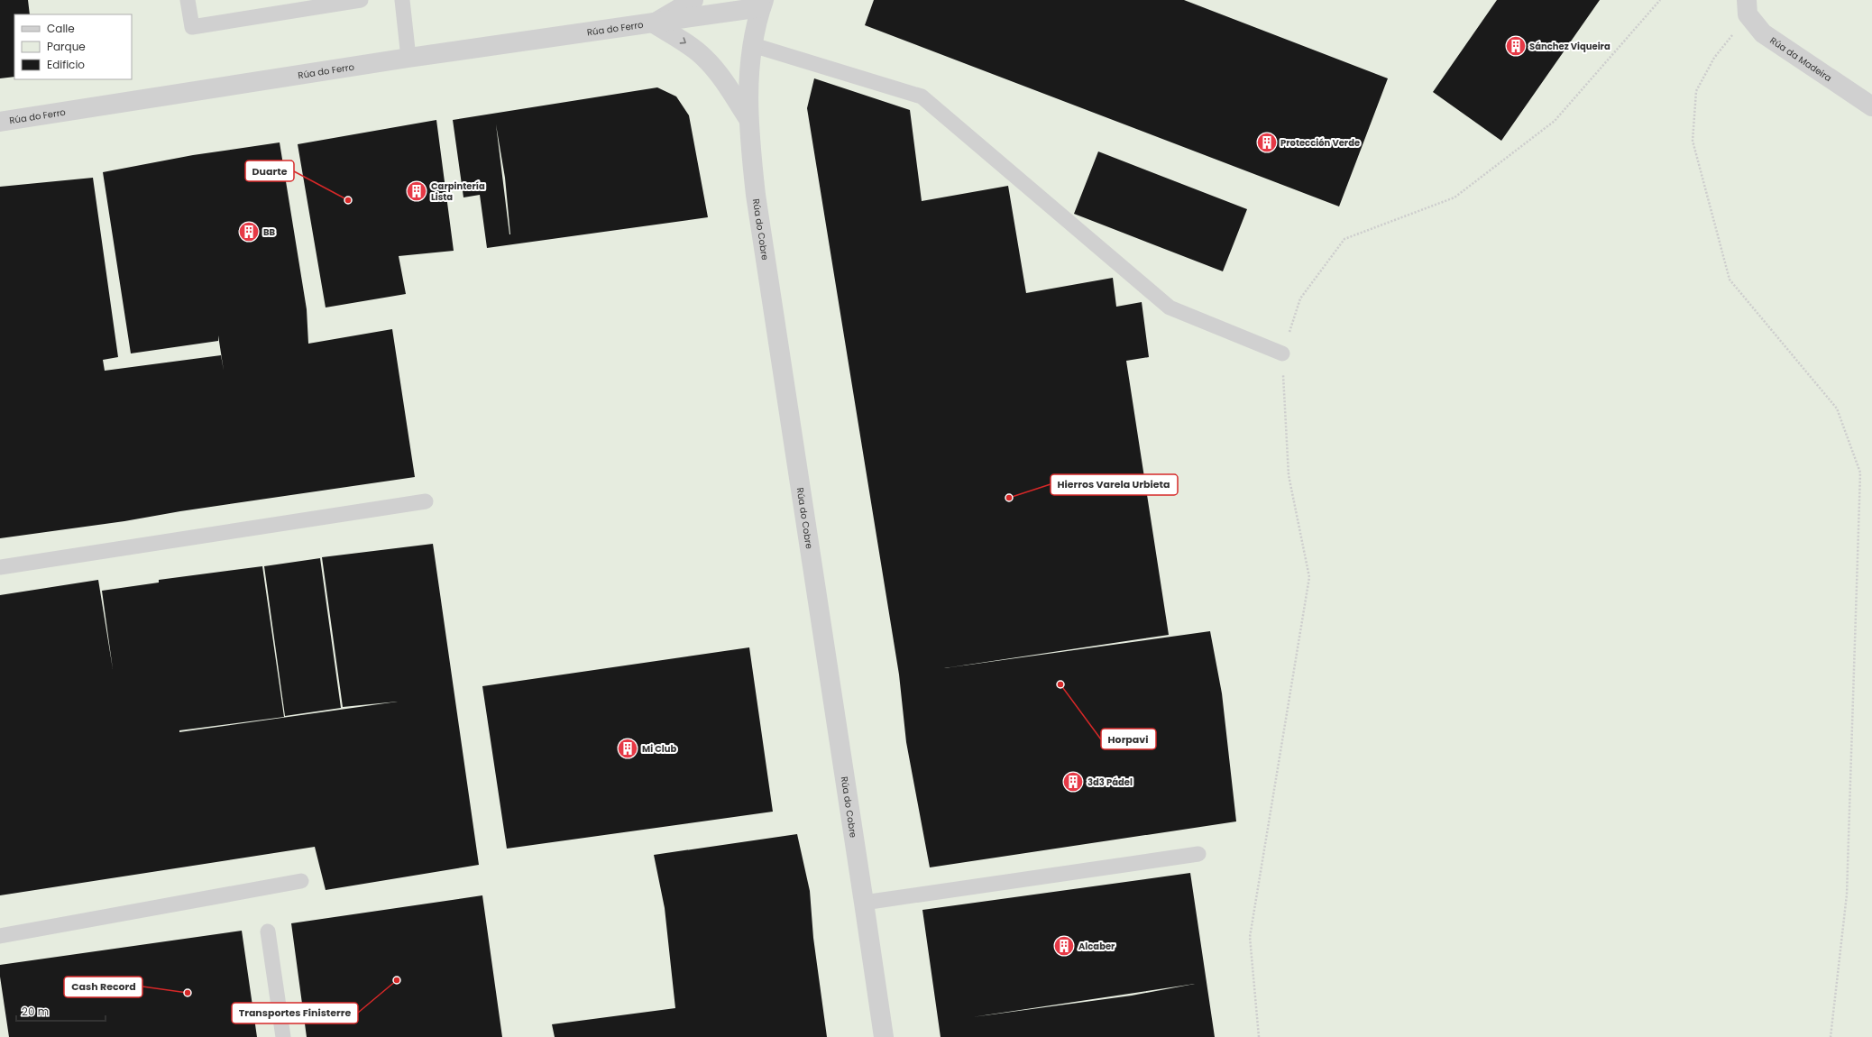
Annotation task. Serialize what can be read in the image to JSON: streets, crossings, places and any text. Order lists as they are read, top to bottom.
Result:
{
  "streets": {
    "street": ["Rúa do Ferro", "Rúa da Madeira", "Rúa do Cobre"]
  },
  "crossings": [
    ["Rúa do Ferro", "Rúa do Cobre"]
  ],
  "places": {
    "building": [
      "Sánchez Viqueira",
      "Protección Verde",
      "Carpintería Lista",
      "BB",
      "Mi Club",
      "3d3 Pádel",
      "Alcaber"
    ],
    "other": [
      "Duarte",
      "Hierros Varela Urbieta",
      "Horpavi",
      "Transportes Finisterre",
      "Cash Record"
    ]
  },
  "legend": ["Calle", "Parque", "Edificio"],
  "scale_bar": "20 m"
}
